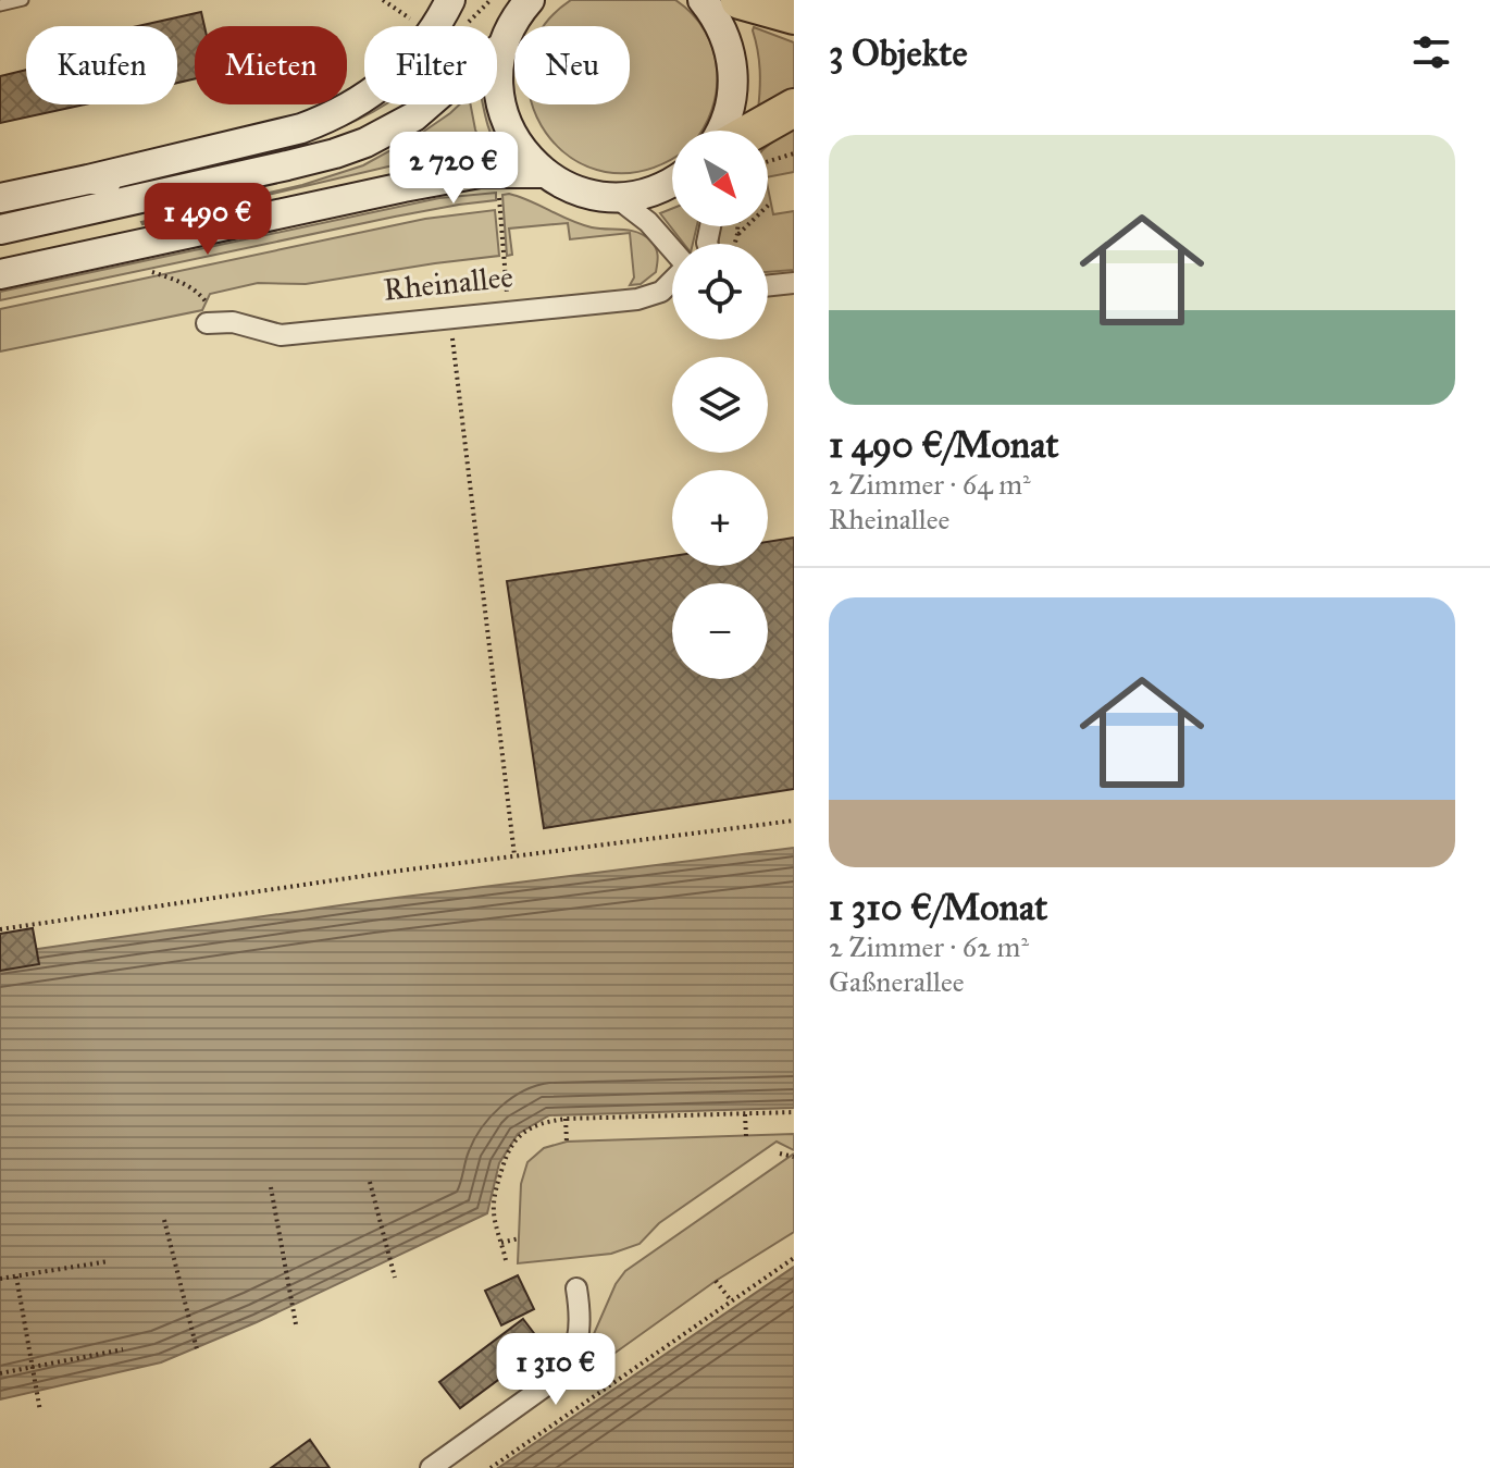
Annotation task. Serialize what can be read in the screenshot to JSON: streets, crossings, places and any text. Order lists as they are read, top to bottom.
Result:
{
  "streets": {
    "street": ["Rheinallee"]
  },
  "north": "bottom right",
  "page": {
    "heading": "3 Objekte",
    "chip": [
      "Kaufen",
      "Mieten",
      "Filter",
      "Neu"
    ],
    "list": [
      {
        "name": "1 490 €/Monat",
        "note": "2 Zimmer · 64 m² · Rheinallee"
      },
      {
        "name": "1 310 €/Monat",
        "note": "2 Zimmer · 62 m² · Gaßnerallee"
      }
    ],
    "map_buttons": ["+", "−"],
    "price": ["2 720 €", "1 490 €", "1 310 €"]
  }
}
